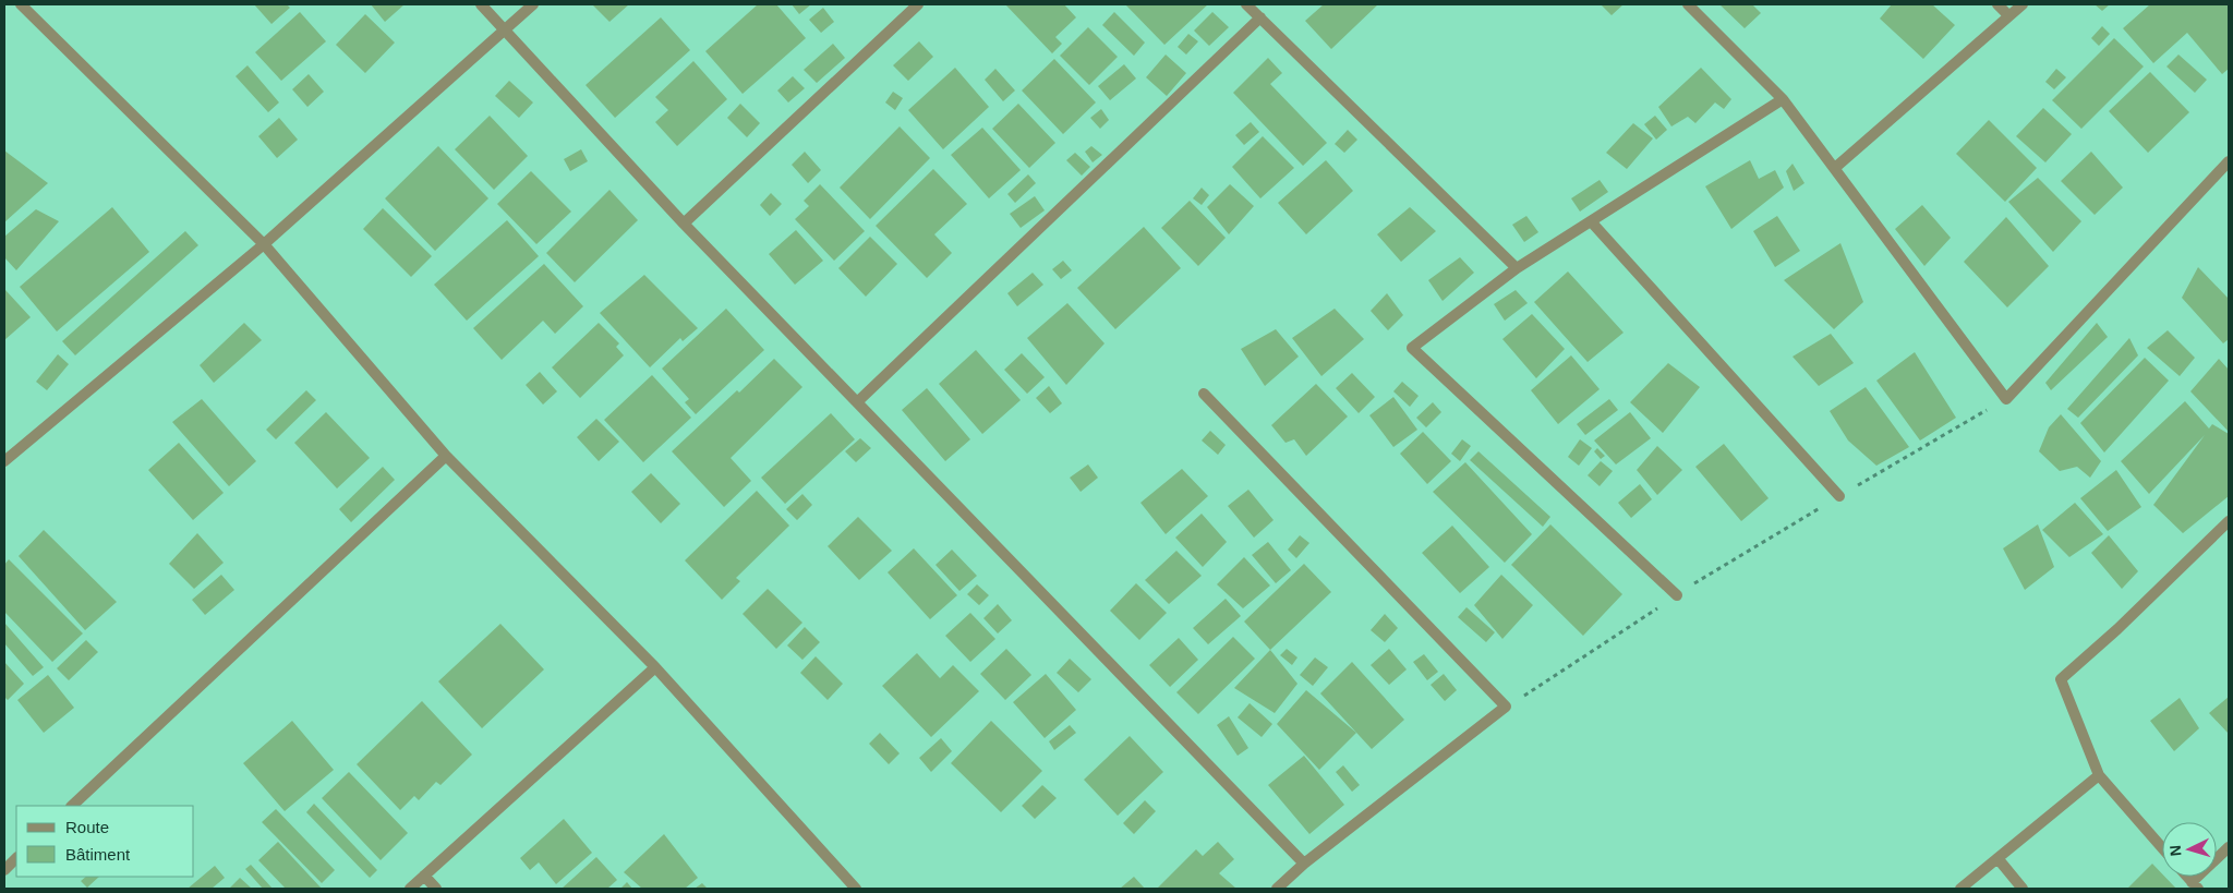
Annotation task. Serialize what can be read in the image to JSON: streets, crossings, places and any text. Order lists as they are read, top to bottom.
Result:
{
  "legend": ["Route", "Bâtiment"],
  "north": "left"
}
